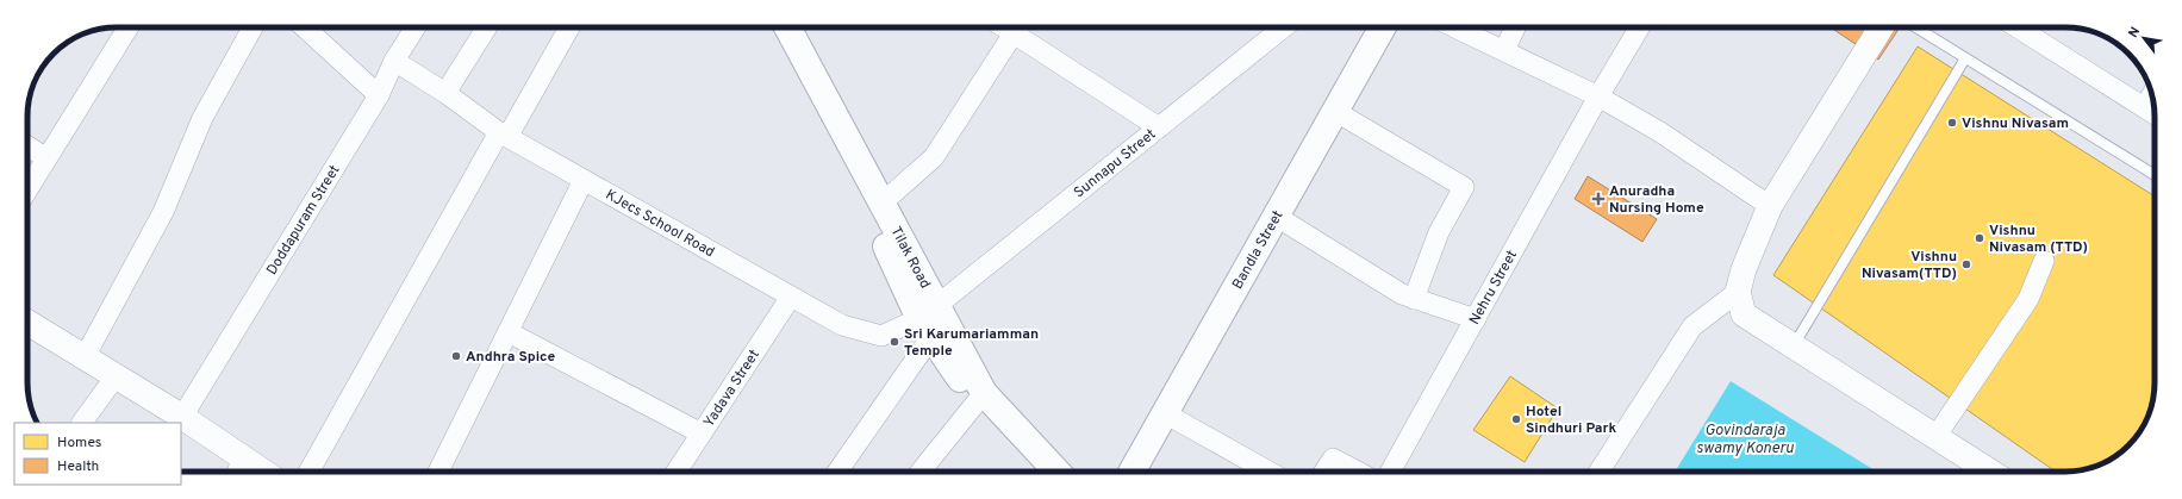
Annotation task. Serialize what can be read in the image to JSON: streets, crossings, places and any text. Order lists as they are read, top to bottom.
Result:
{
  "streets": {
    "main road": ["Bandla Street", "Tilak Road"],
    "street": [
      "Sunnapu Street",
      "Doddapuram Street",
      "KJecs School Road",
      "Nehru Street",
      "Yadava Street"
    ]
  },
  "crossings": [
    ["Sunnapu Street", "KJecs School Road"],
    ["Sunnapu Street", "Tilak Road"],
    ["Doddapuram Street", "KJecs School Road"],
    ["KJecs School Road", "Tilak Road"],
    ["KJecs School Road", "Yadava Street"]
  ],
  "water": ["Govindaraja swamy Koneru"],
  "places": {
    "other": [
      "Vishnu Nivasam",
      "Vishnu Nivasam (TTD)",
      "Vishnu Nivasam(TTD)",
      "Sri Karumariamman Temple",
      "Andhra Spice",
      "Hotel Sindhuri Park"
    ],
    "health": ["Anuradha Nursing Home"]
  },
  "legend": ["Homes", "Health"],
  "north": "top left"
}
